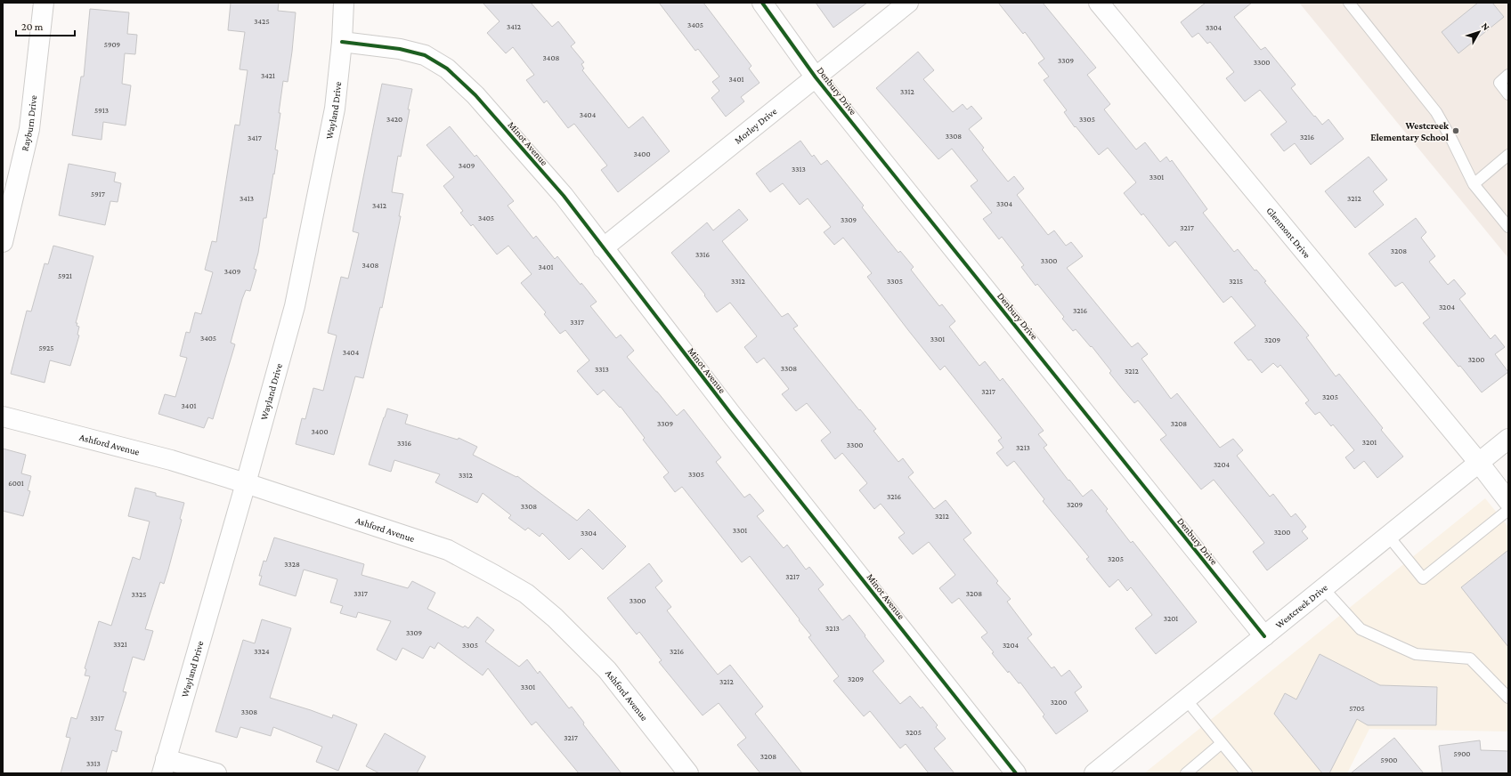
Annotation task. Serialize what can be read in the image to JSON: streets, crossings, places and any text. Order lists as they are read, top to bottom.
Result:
{
  "streets": {
    "street": [
      "Denbury Drive",
      "Wayland Drive",
      "Rayburn Drive",
      "Morley Drive",
      "Minot Avenue",
      "Glenmont Drive",
      "Ashford Avenue",
      "Westcreek Drive"
    ]
  },
  "crossings": [
    ["Denbury Drive", "Morley Drive"],
    ["Denbury Drive", "Westcreek Drive"],
    ["Wayland Drive", "Minot Avenue"],
    ["Wayland Drive", "Ashford Avenue"],
    ["Morley Drive", "Minot Avenue"],
    ["Glenmont Drive", "Westcreek Drive"]
  ],
  "places": ["Westcreek Elementary School"],
  "house_numbers": [
    "3425",
    "3405",
    "3412",
    "3304",
    "5909",
    "3408",
    "3309",
    "3300",
    "3421",
    "3401",
    "3312",
    "5913",
    "3404",
    "3420",
    "3305",
    "3308",
    "3216",
    "3417",
    "3400",
    "3409",
    "3313",
    "3301",
    "5917",
    "3413",
    "3212",
    "3304",
    "3412",
    "3405",
    "3309",
    "3217",
    "3208",
    "3316",
    "3300",
    "3408",
    "3401",
    "3409",
    "5921",
    "3312",
    "3305",
    "3215",
    "3204",
    "3216",
    "3317",
    "3405",
    "3301",
    "3209",
    "5925",
    "3404",
    "3200",
    "3308",
    "3313",
    "3212",
    "3217",
    "3205",
    "3401",
    "3309",
    "3208",
    "3400",
    "3201",
    "3316",
    "3300",
    "3213",
    "3204",
    "3305",
    "3312",
    "6001",
    "3216",
    "3209",
    "3308",
    "3212",
    "3301",
    "3200",
    "3304",
    "3205",
    "3328",
    "3217",
    "3317",
    "3208",
    "3325",
    "3300",
    "3201",
    "3213",
    "3309",
    "3321",
    "3305",
    "3204",
    "3324",
    "3216",
    "3209",
    "3212",
    "3301",
    "3200",
    "5705",
    "3308",
    "3317",
    "3205",
    "3217",
    "5900",
    "3208",
    "5900",
    "3313"
  ],
  "scale_bar": "20 m",
  "north": "top right"
}
